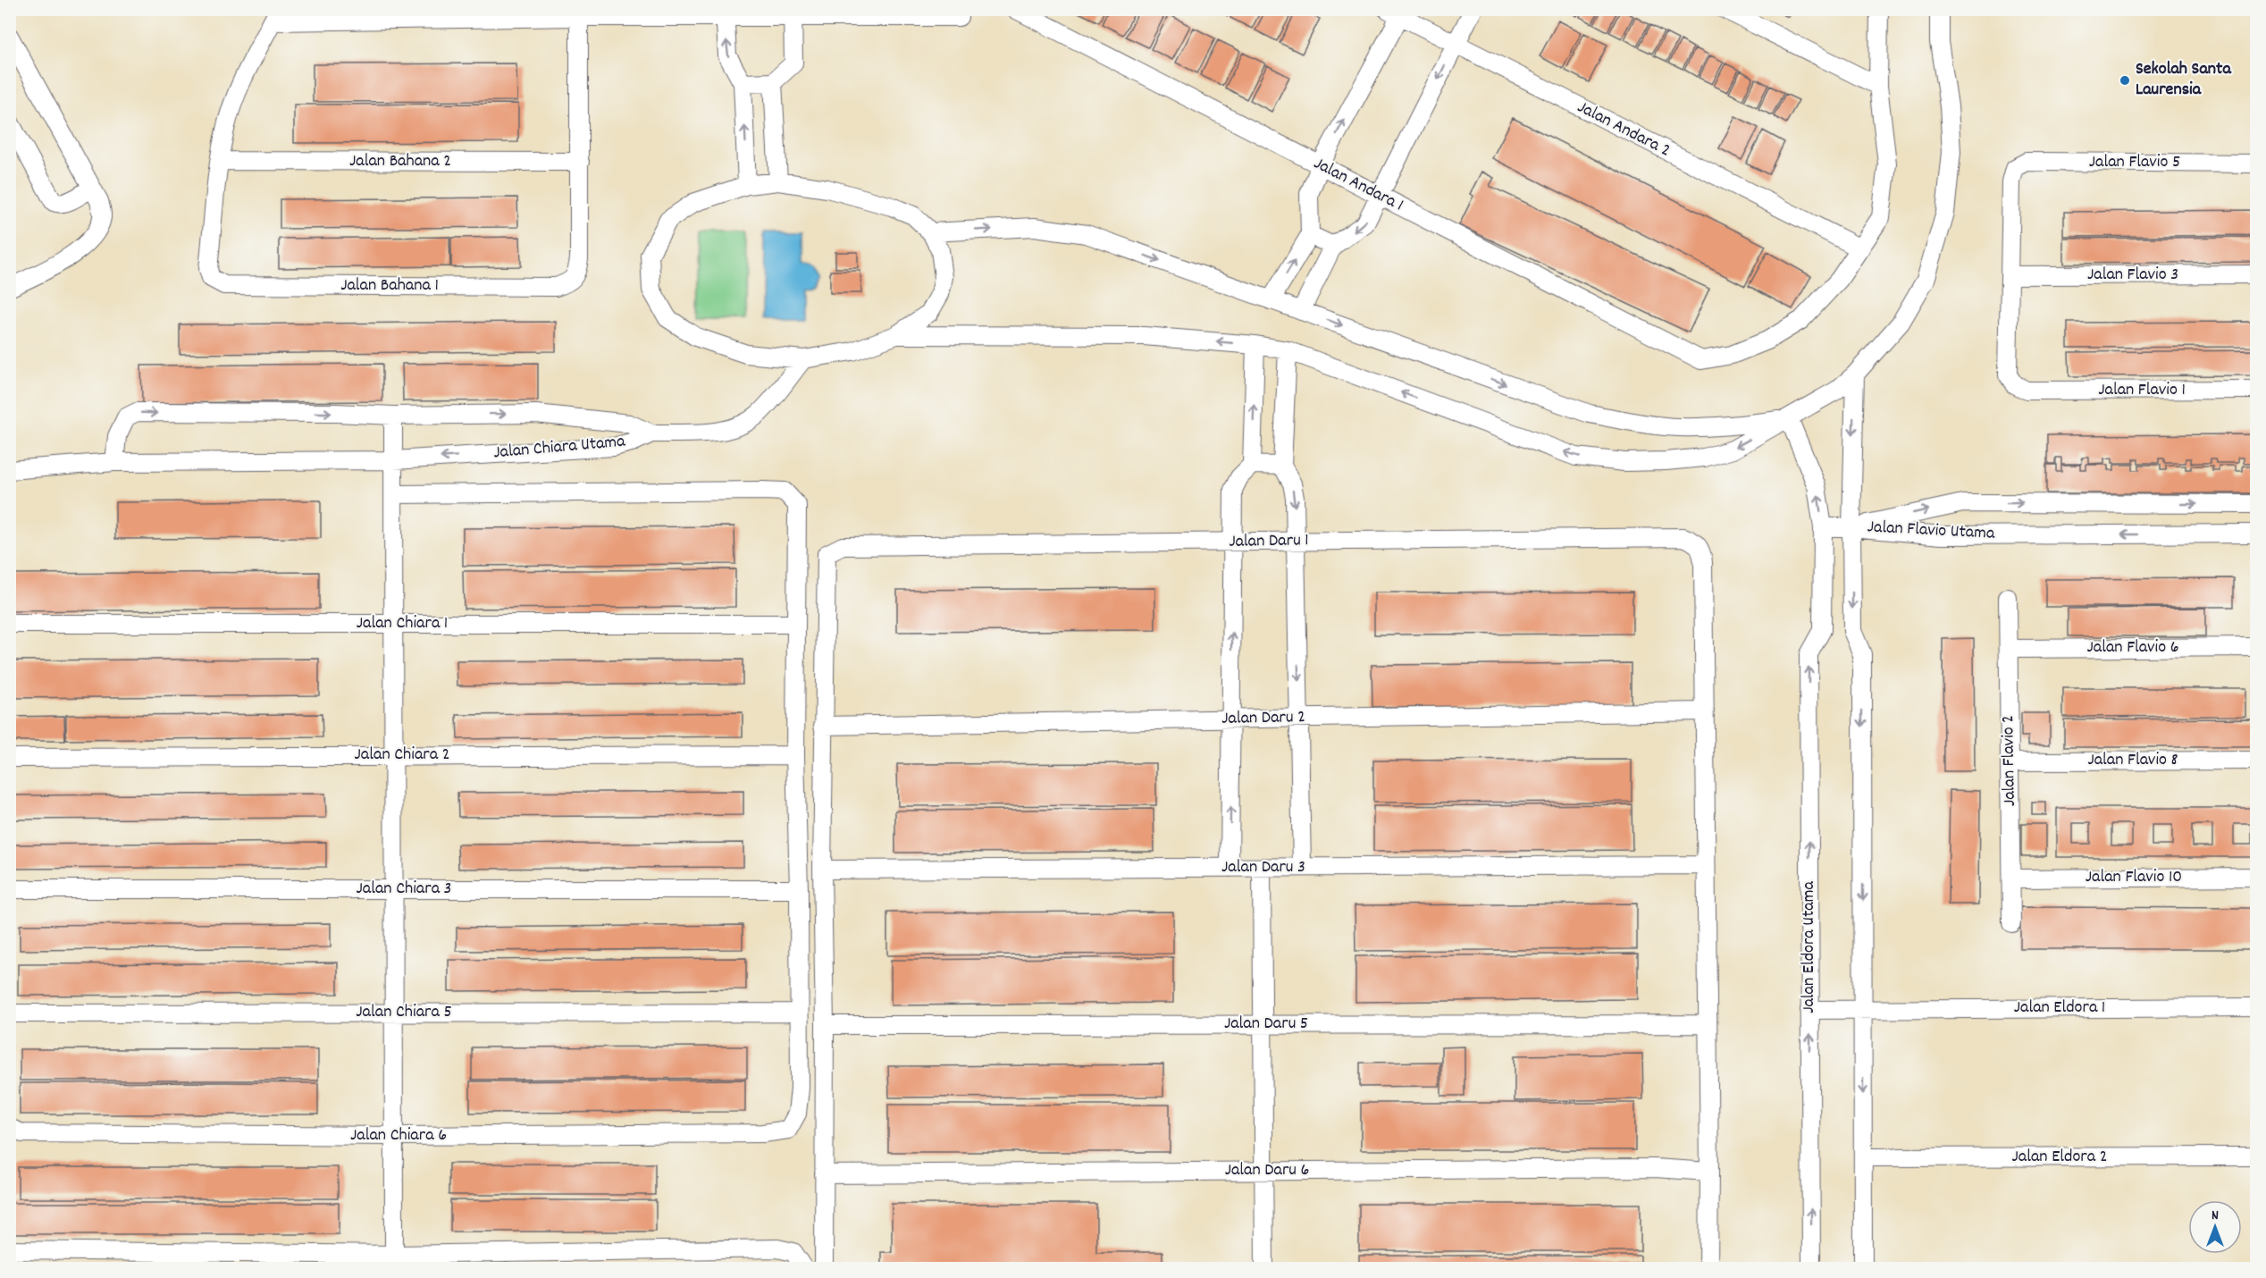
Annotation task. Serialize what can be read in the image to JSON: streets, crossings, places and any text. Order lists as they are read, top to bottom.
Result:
{
  "streets": {
    "street": [
      "Jalan Andara 2",
      "Jalan Bahana 2",
      "Jalan Flavio 5",
      "Jalan Andara 1",
      "Jalan Flavio 3",
      "Jalan Bahana 1",
      "Jalan Flavio 1",
      "Jalan Chiara Utama",
      "Jalan Flavio Utama",
      "Jalan Daru 1",
      "Jalan Chiara 1",
      "Jalan Flavio 6",
      "Jalan Daru 2",
      "Jalan Chiara 2",
      "Jalan Flavio 2",
      "Jalan Flavio 8",
      "Jalan Daru 3",
      "Jalan Flavio 10",
      "Jalan Chiara 3",
      "Jalan Eldora Utama",
      "Jalan Eldora 1",
      "Jalan Chiara 5",
      "Jalan Daru 5",
      "Jalan Chiara 6",
      "Jalan Eldora 2",
      "Jalan Daru 6"
    ]
  },
  "crossings": [
    ["Jalan Andara 2", "Jalan Andara 1"],
    ["Jalan Bahana 2", "Jalan Bahana 1"],
    ["Jalan Flavio 5", "Jalan Flavio 3"],
    ["Jalan Flavio 5", "Jalan Flavio 1"],
    ["Jalan Flavio 3", "Jalan Flavio 1"],
    ["Jalan Daru 1", "Jalan Daru 2"],
    ["Jalan Flavio 6", "Jalan Flavio 2"],
    ["Jalan Flavio 2", "Jalan Flavio 8"],
    ["Jalan Flavio 2", "Jalan Flavio 10"],
    ["Jalan Eldora Utama", "Jalan Eldora 1"],
    ["Jalan Chiara 5", "Jalan Chiara 6"]
  ],
  "places": ["Sekolah Santa Laurensia"],
  "north": "top"
}
